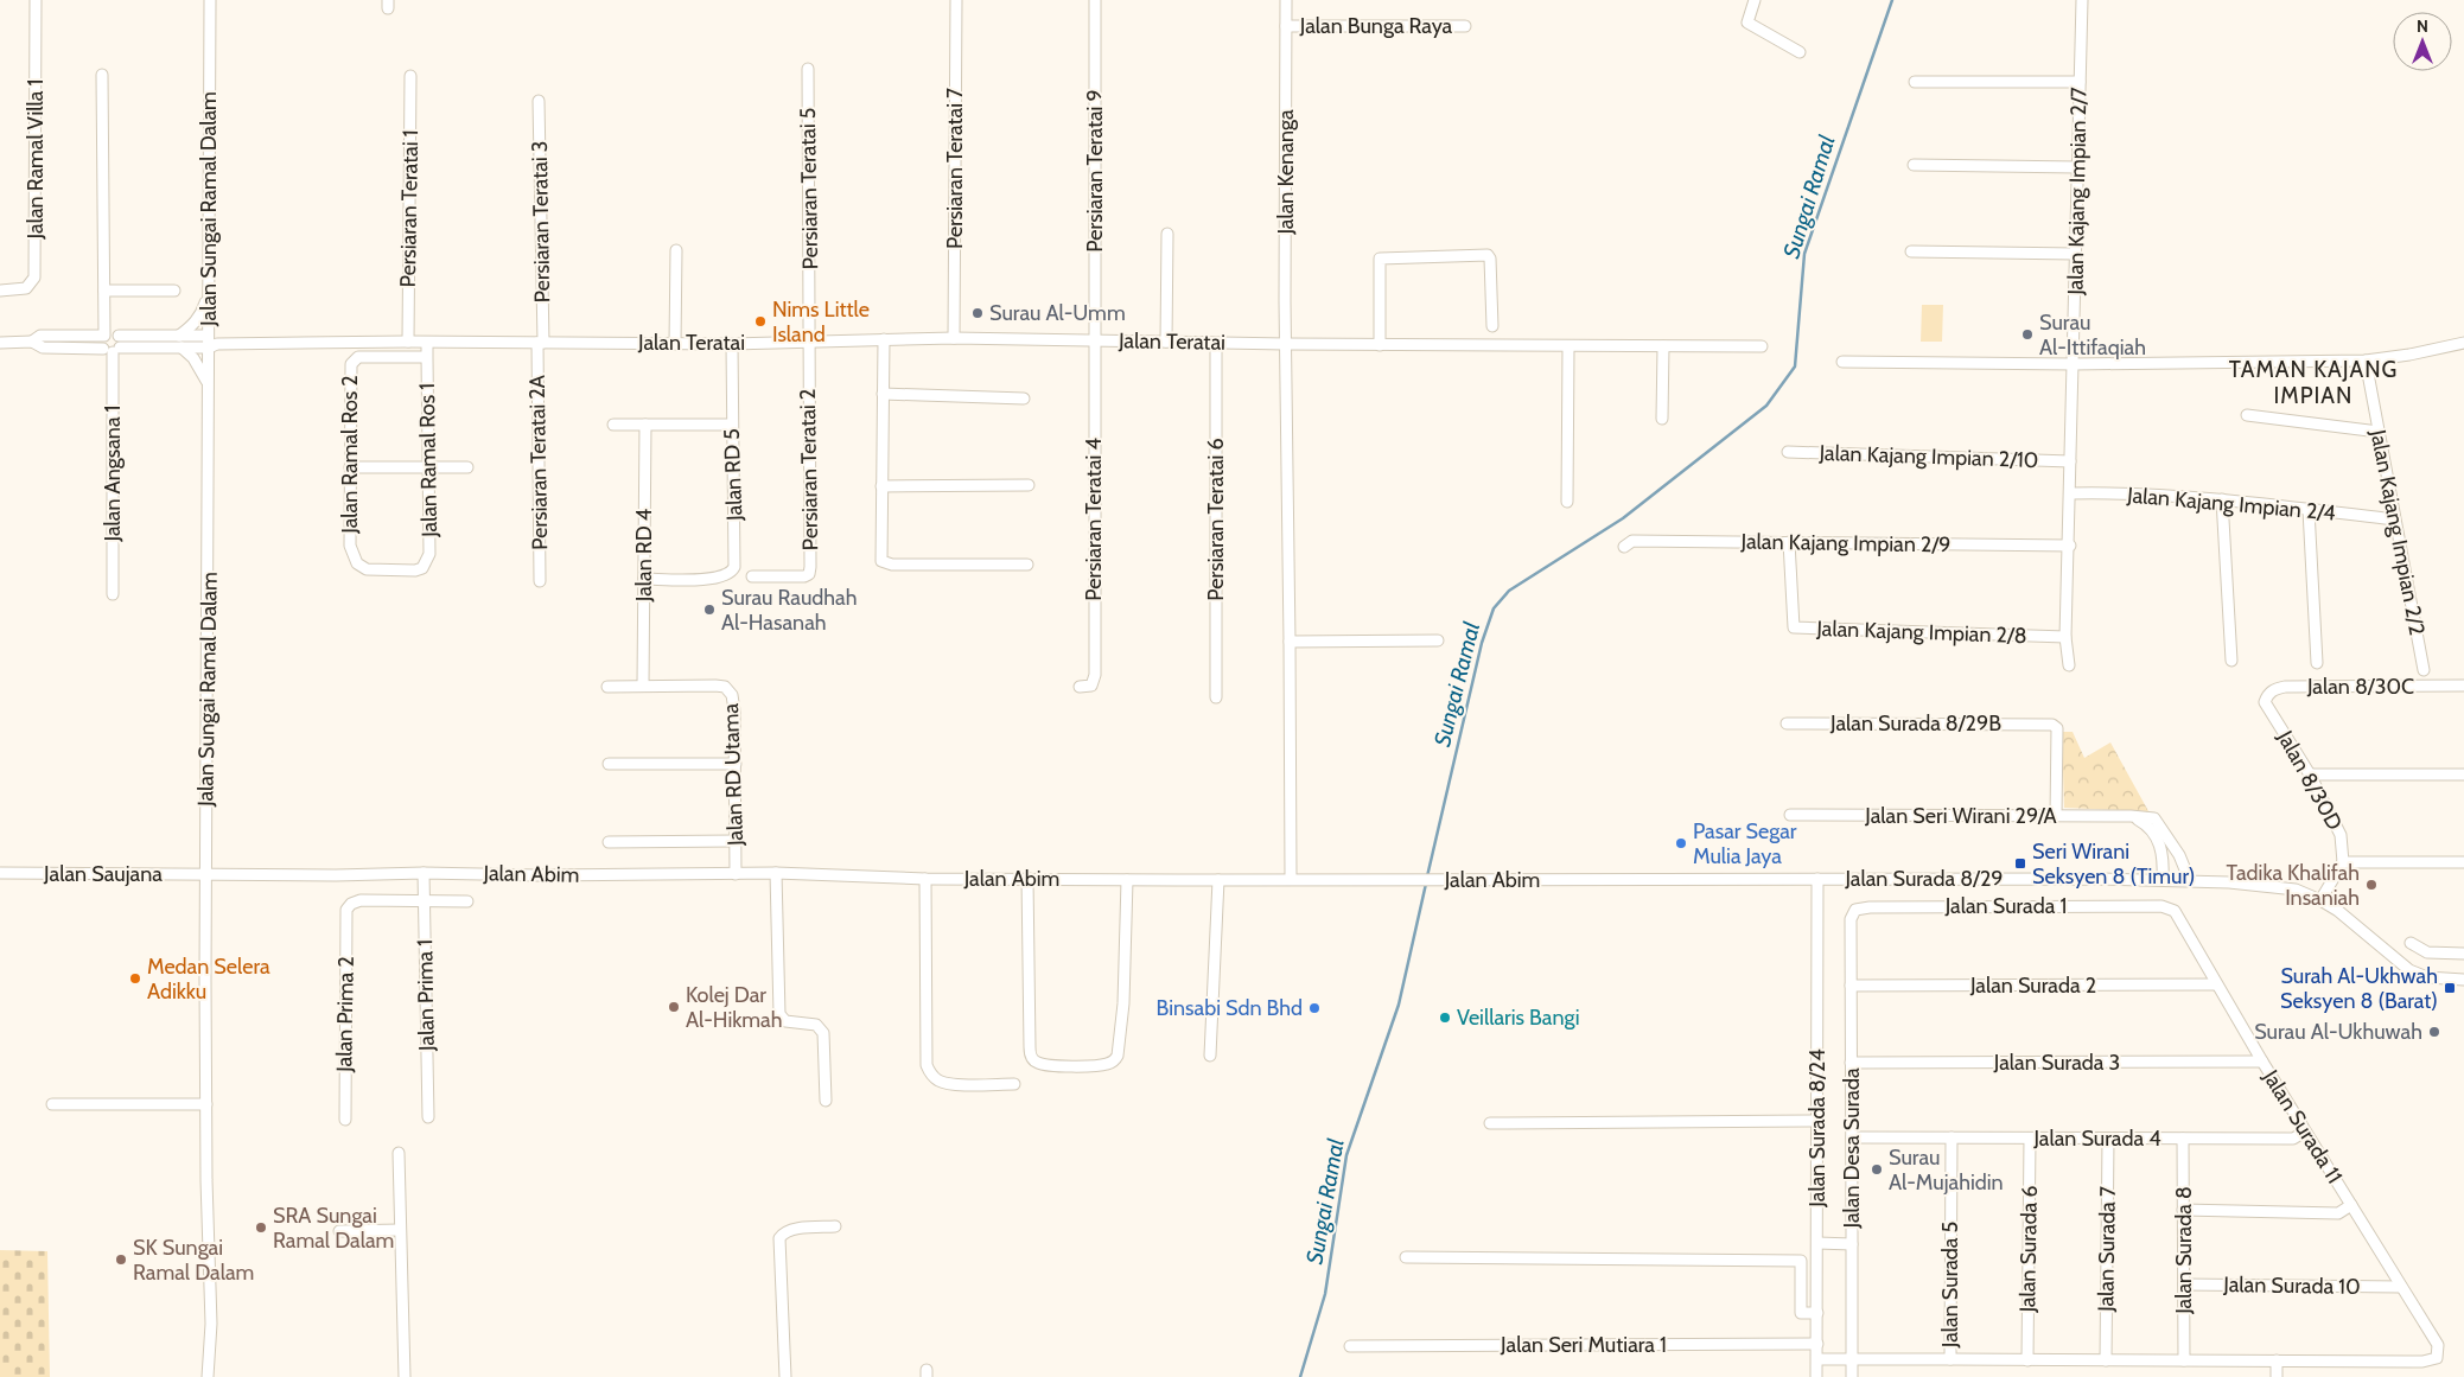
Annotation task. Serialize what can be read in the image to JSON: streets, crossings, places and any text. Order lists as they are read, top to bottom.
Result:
{
  "streets": {
    "street": [
      "Jalan Bunga Raya",
      "Jalan Ramal Villa 1",
      "Persiaran Teratai 7",
      "Persiaran Teratai 9",
      "Jalan Kenanga",
      "Persiaran Teratai 5",
      "Jalan Kajang Impian 2/7",
      "Jalan Sungai Ramal Dalam",
      "Persiaran Teratai 1",
      "Persiaran Teratai 3",
      "Jalan Teratai",
      "Jalan Ramal Ros 2",
      "Jalan Kajang Impian 2/10",
      "Jalan Ramal Ros 1",
      "Persiaran Teratai 2A",
      "Persiaran Teratai 2",
      "Jalan Angsana 1",
      "Jalan RD 5",
      "Jalan Kajang Impian 2/4",
      "Persiaran Teratai 4",
      "Persiaran Teratai 6",
      "Jalan Kajang Impian 2/2",
      "Jalan Kajang Impian 2/9",
      "Jalan RD 4",
      "Jalan Kajang Impian 2/8",
      "Jalan 8/30C",
      "Jalan Surada 8/29B",
      "Jalan RD Utama",
      "Jalan 8/30D",
      "Jalan Seri Wirani 29/A",
      "Jalan Saujana",
      "Jalan Abim",
      "Jalan Surada 8/29",
      "Jalan Surada 1",
      "Jalan Surada 2",
      "Jalan Prima 1",
      "Jalan Prima 2",
      "Jalan Surada 3",
      "Jalan Surada 11",
      "Jalan Surada 8/24",
      "Jalan Surada 4",
      "Jalan Desa Surada",
      "Jalan Surada 6",
      "Jalan Surada 7",
      "Jalan Surada 8",
      "Jalan Surada 5",
      "Jalan Surada 10",
      "Jalan Seri Mutiara 1"
    ]
  },
  "crossings": [
    ["Jalan Bunga Raya", "Jalan Kenanga"],
    ["Persiaran Teratai 7", "Jalan Teratai"],
    ["Persiaran Teratai 9", "Jalan Teratai"],
    ["Persiaran Teratai 9", "Persiaran Teratai 4"],
    ["Jalan Kenanga", "Jalan Teratai"],
    ["Jalan Kenanga", "Jalan Abim"],
    ["Persiaran Teratai 5", "Jalan Teratai"],
    ["Persiaran Teratai 5", "Persiaran Teratai 2"],
    ["Jalan Kajang Impian 2/7", "Jalan Kajang Impian 2/10"],
    ["Jalan Kajang Impian 2/7", "Jalan Kajang Impian 2/4"],
    ["Jalan Kajang Impian 2/7", "Jalan Kajang Impian 2/9"],
    ["Jalan Kajang Impian 2/7", "Jalan Kajang Impian 2/8"],
    ["Jalan Sungai Ramal Dalam", "Jalan Teratai"],
    ["Jalan Sungai Ramal Dalam", "Jalan Saujana"],
    ["Jalan Sungai Ramal Dalam", "Jalan Abim"],
    ["Persiaran Teratai 1", "Jalan Teratai"],
    ["Persiaran Teratai 3", "Jalan Teratai"],
    ["Persiaran Teratai 3", "Persiaran Teratai 2A"],
    ["Jalan Teratai", "Jalan Ramal Ros 1"],
    ["Jalan Teratai", "Persiaran Teratai 2A"],
    ["Jalan Teratai", "Persiaran Teratai 2"],
    ["Jalan Teratai", "Jalan Angsana 1"],
    ["Jalan Teratai", "Jalan RD 5"],
    ["Jalan Teratai", "Persiaran Teratai 4"],
    ["Jalan Teratai", "Persiaran Teratai 6"],
    ["Jalan Ramal Ros 2", "Jalan Ramal Ros 1"],
    ["Jalan RD 5", "Jalan RD 4"],
    ["Jalan Kajang Impian 2/4", "Jalan Kajang Impian 2/2"],
    ["Jalan Kajang Impian 2/9", "Jalan Kajang Impian 2/8"],
    ["Jalan RD 4", "Jalan RD Utama"],
    ["Jalan 8/30C", "Jalan 8/30D"],
    ["Jalan Surada 8/29B", "Jalan Seri Wirani 29/A"],
    ["Jalan RD Utama", "Jalan Abim"],
    ["Jalan Seri Wirani 29/A", "Jalan Surada 8/29"],
    ["Jalan Saujana", "Jalan Abim"],
    ["Jalan Abim", "Jalan Surada 8/29"],
    ["Jalan Abim", "Jalan Prima 1"],
    ["Jalan Abim", "Jalan Surada 8/24"],
    ["Jalan Surada 8/29", "Jalan Surada 8/24"],
    ["Jalan Surada 1", "Jalan Surada 11"],
    ["Jalan Surada 1", "Jalan Desa Surada"],
    ["Jalan Surada 2", "Jalan Surada 11"],
    ["Jalan Surada 2", "Jalan Desa Surada"],
    ["Jalan Prima 1", "Jalan Prima 2"],
    ["Jalan Surada 3", "Jalan Surada 11"],
    ["Jalan Surada 3", "Jalan Desa Surada"],
    ["Jalan Surada 11", "Jalan Surada 4"],
    ["Jalan Surada 11", "Jalan Surada 10"],
    ["Jalan Surada 8/24", "Jalan Seri Mutiara 1"],
    ["Jalan Surada 4", "Jalan Desa Surada"],
    ["Jalan Surada 4", "Jalan Surada 6"],
    ["Jalan Surada 4", "Jalan Surada 7"],
    ["Jalan Surada 4", "Jalan Surada 8"],
    ["Jalan Surada 4", "Jalan Surada 5"],
    ["Jalan Surada 8", "Jalan Surada 10"]
  ],
  "districts": ["TAMAN KAJANG IMPIAN"],
  "water": ["Sungai Ramal"],
  "places": {
    "other": [
      "Surau Al-Umm",
      "Nims Little Island",
      "Surau Al-Ittifaqiah",
      "Surau Raudhah Al-Hasanah",
      "Pasar Segar Mulia Jaya",
      "Tadika Khalifah Insaniah",
      "Medan Selera Adikku",
      "Kolej Dar Al-Hikmah",
      "Binsabi Sdn Bhd",
      "Veillaris Bangi",
      "Surau Al-Ukhuwah",
      "Surau Al-Mujahidin",
      "SRA Sungai Ramal Dalam",
      "SK Sungai Ramal Dalam"
    ],
    "transit": ["Seri Wirani Seksyen 8 (Timur)", "Surah Al-Ukhwah Seksyen 8 (Barat)"]
  },
  "north": "top"
}
